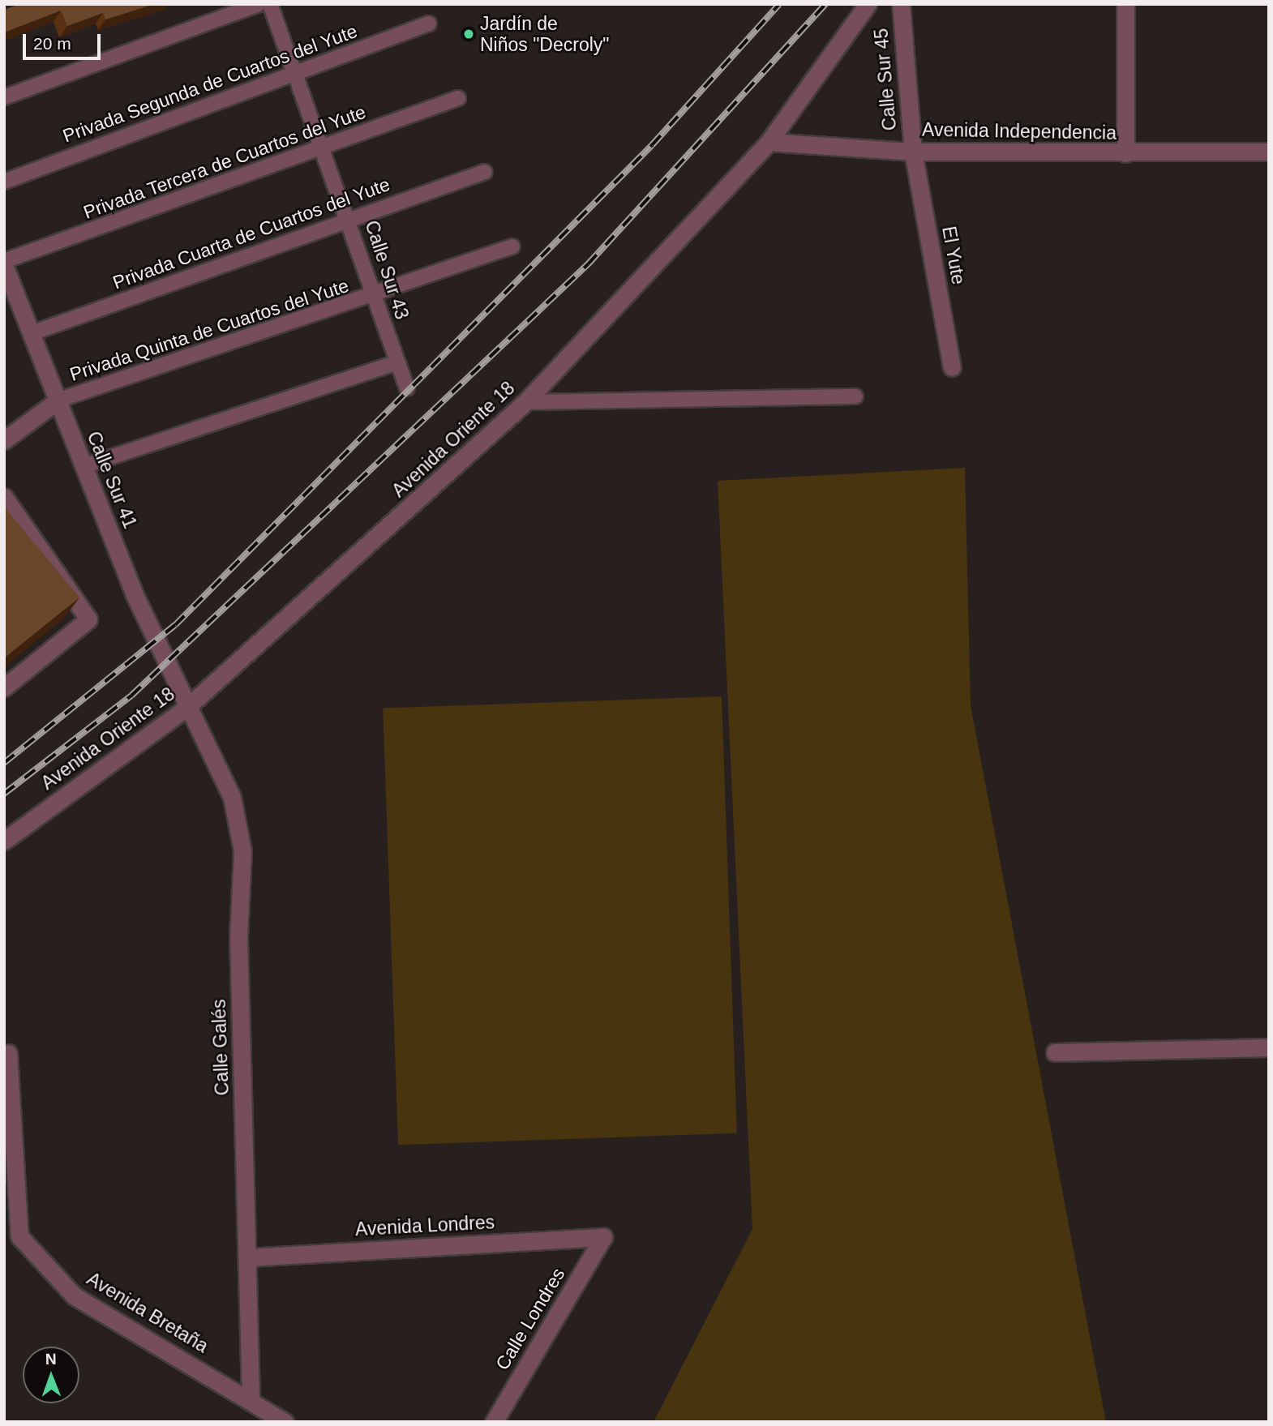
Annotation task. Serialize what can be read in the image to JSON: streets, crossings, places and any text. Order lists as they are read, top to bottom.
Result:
{
  "streets": {
    "street": [
      "Calle Sur 45",
      "Avenida Independencia",
      "El Yute",
      "Avenida Oriente 18",
      "Calle Sur 41",
      "Calle Galés",
      "Avenida Londres",
      "Avenida Bretaña",
      "Calle Londres"
    ],
    "lane": [
      "Privada Segunda de Cuartos del Yute",
      "Privada Tercera de Cuartos del Yute",
      "Privada Cuarta de Cuartos del Yute",
      "Calle Sur 43",
      "Privada Quinta de Cuartos del Yute"
    ]
  },
  "crossings": [
    ["Calle Sur 45", "Avenida Independencia"],
    ["Calle Sur 45", "El Yute"],
    ["Privada Segunda de Cuartos del Yute", "Calle Sur 43"],
    ["Avenida Independencia", "El Yute"],
    ["Avenida Independencia", "Avenida Oriente 18"],
    ["Privada Tercera de Cuartos del Yute", "Calle Sur 43"],
    ["Privada Tercera de Cuartos del Yute", "Calle Sur 41"],
    ["Privada Cuarta de Cuartos del Yute", "Calle Sur 43"],
    ["Privada Cuarta de Cuartos del Yute", "Calle Sur 41"],
    ["Calle Sur 43", "Privada Quinta de Cuartos del Yute"],
    ["Privada Quinta de Cuartos del Yute", "Calle Sur 41"],
    ["Avenida Oriente 18", "Calle Sur 41"],
    ["Avenida Oriente 18", "Calle Galés"],
    ["Calle Sur 41", "Calle Galés"],
    ["Calle Galés", "Avenida Londres"],
    ["Calle Galés", "Avenida Bretaña"],
    ["Avenida Londres", "Calle Londres"]
  ],
  "places": ["Jardín de Niños \"Decroly\""],
  "scale_bar": "20 m",
  "north": "top"
}
